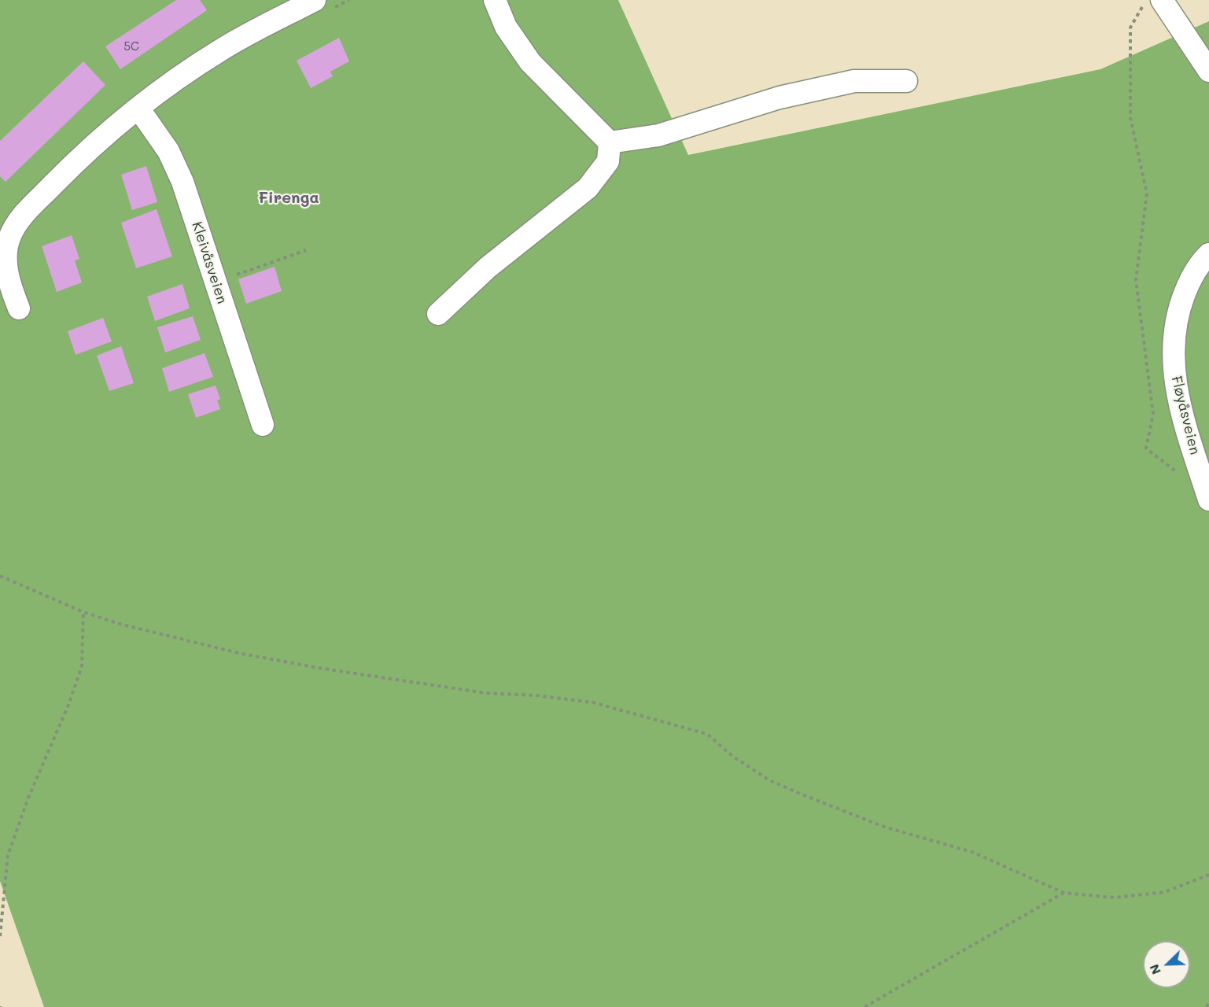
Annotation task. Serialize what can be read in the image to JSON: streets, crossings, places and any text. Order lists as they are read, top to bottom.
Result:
{
  "streets": {
    "street": ["Kleivåsveien", "Fløyåsveien"]
  },
  "districts": ["Firenga"],
  "house_numbers": ["5C"],
  "north": "bottom left"
}
